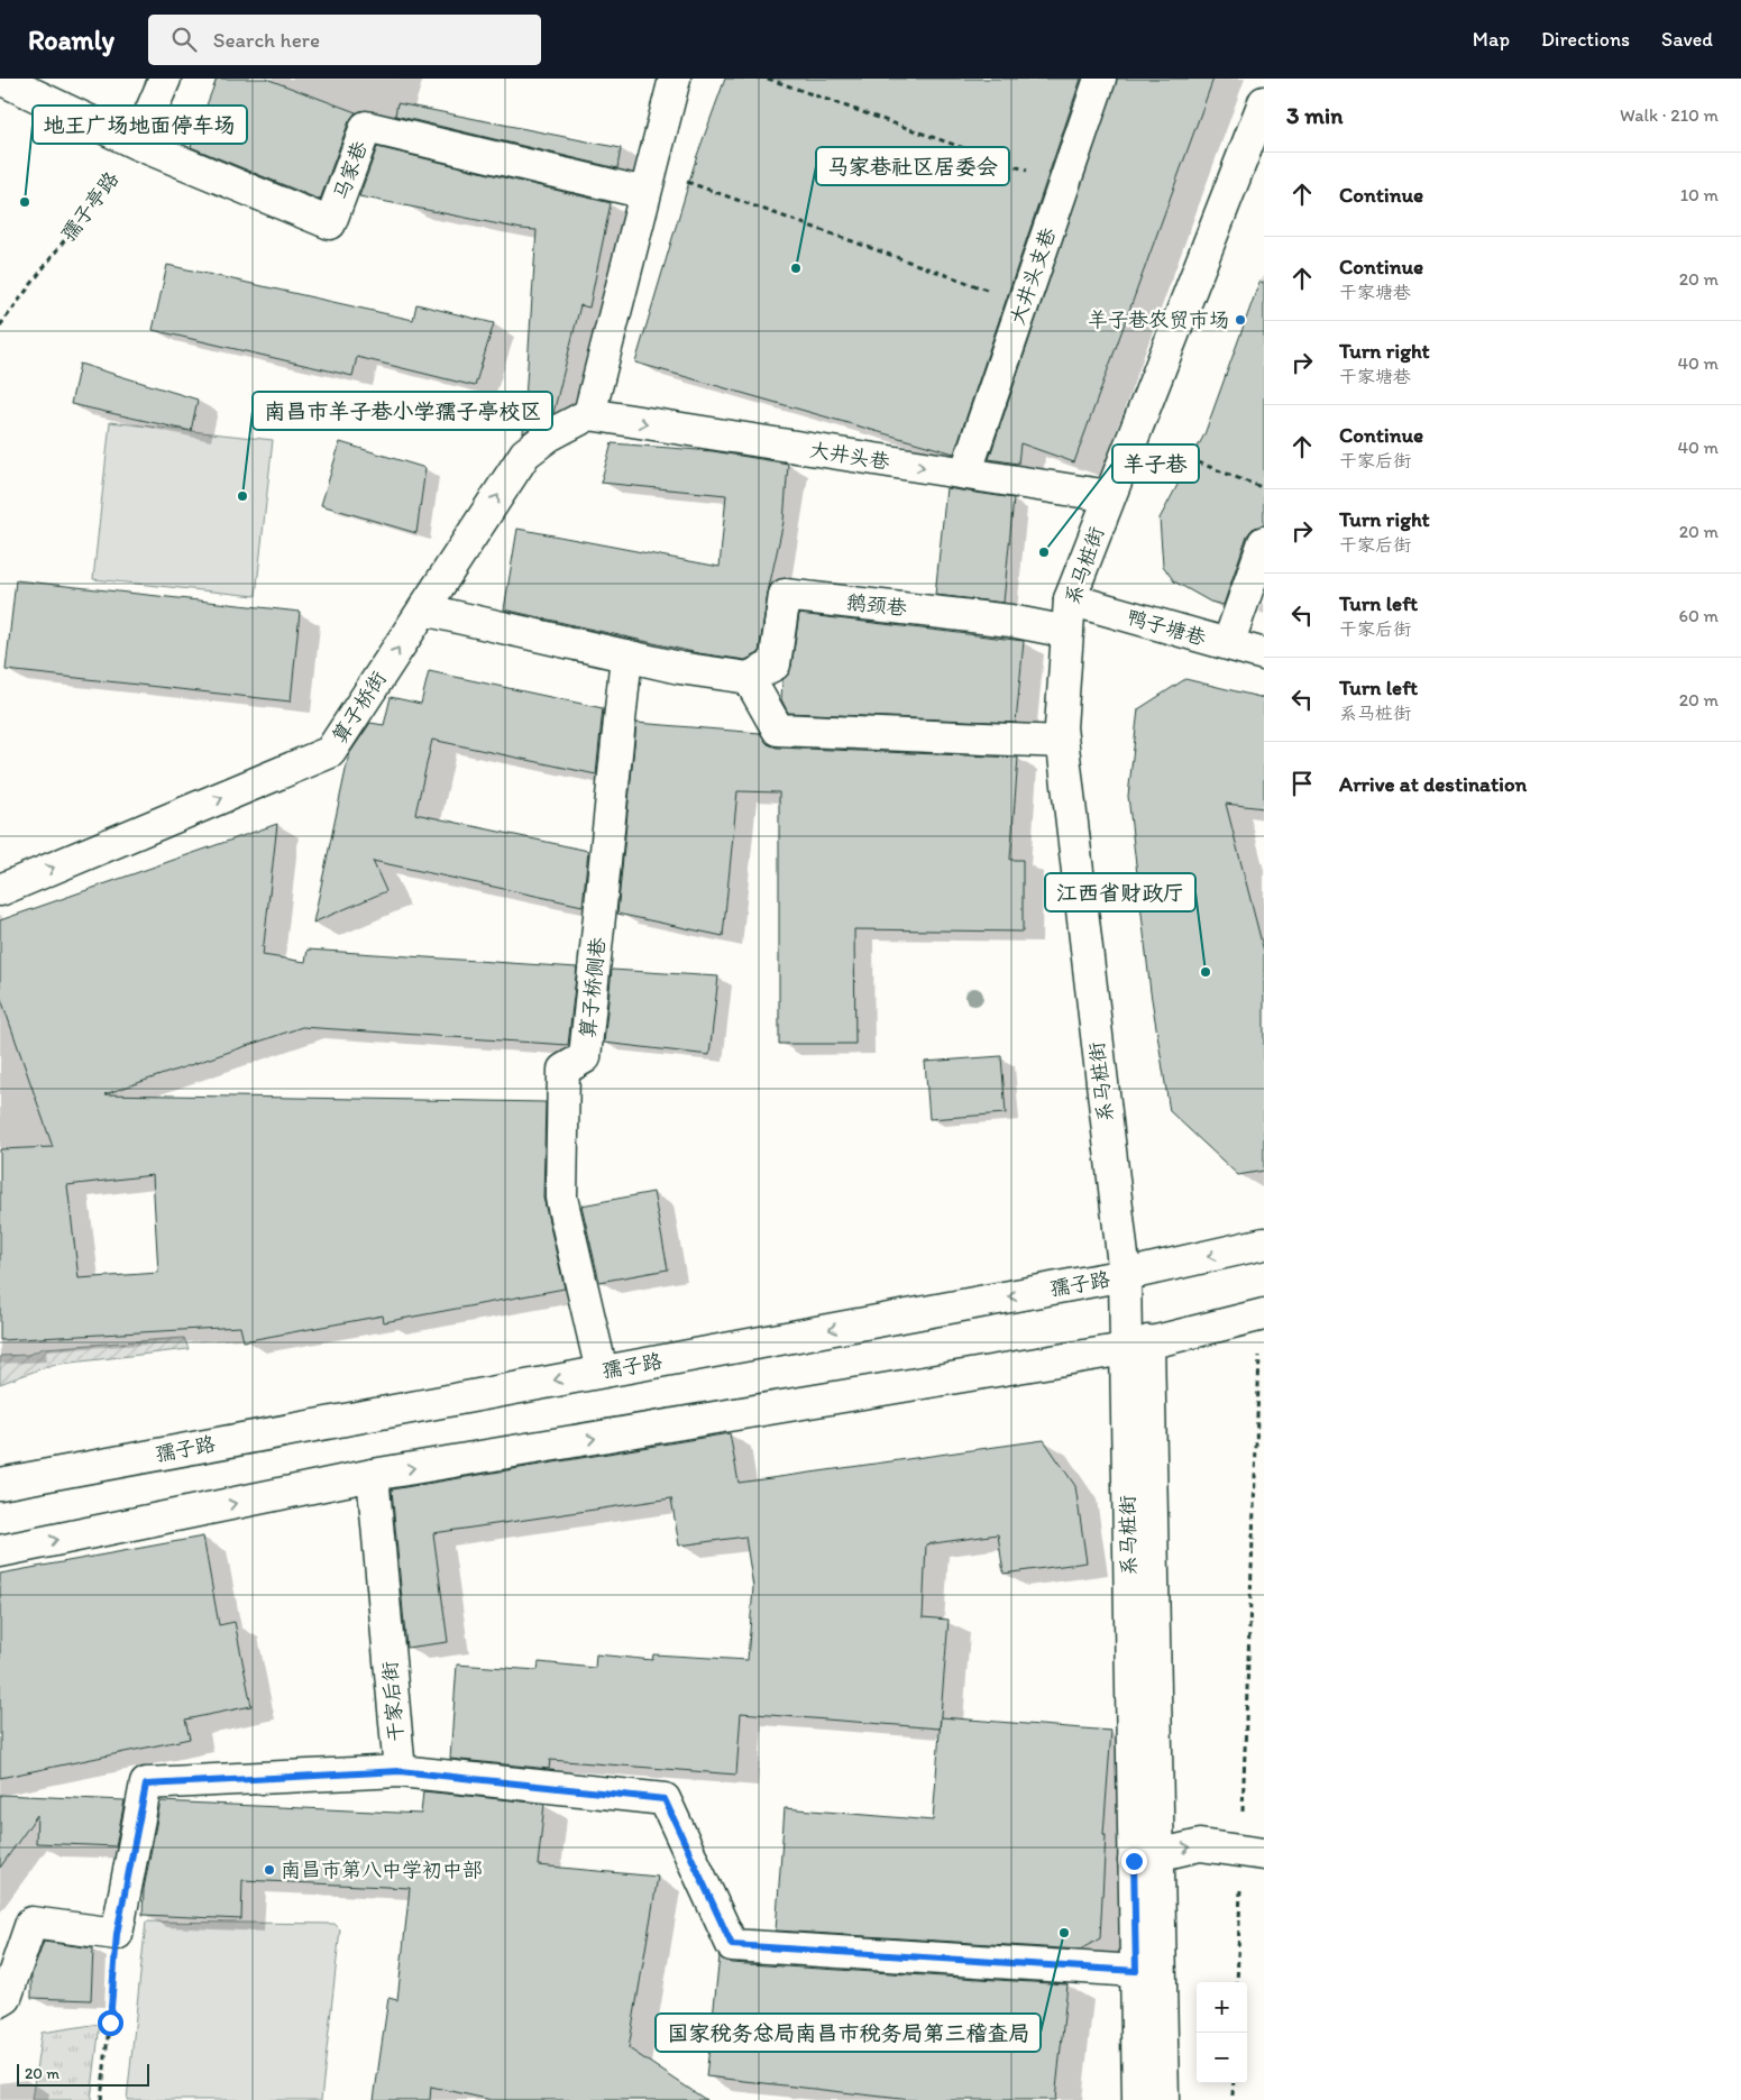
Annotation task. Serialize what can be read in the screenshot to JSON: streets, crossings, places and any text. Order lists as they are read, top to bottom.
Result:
{
  "streets": {
    "main road": [
      "马家巷",
      "大井头支巷",
      "大井头巷",
      "系马桩街",
      "鹅颈巷",
      "鸭子塘巷",
      "算子桥街",
      "算子桥侧巷",
      "孺子路",
      "干家后街"
    ],
    "path": ["孺子亭路"]
  },
  "crossings": [
    ["马家巷", "孺子亭路"],
    ["大井头支巷", "大井头巷"],
    ["大井头巷", "系马桩街"],
    ["大井头巷", "算子桥街"],
    ["系马桩街", "鹅颈巷"],
    ["系马桩街", "鸭子塘巷"],
    ["系马桩街", "孺子路"],
    ["系马桩街", "干家后街"],
    ["算子桥侧巷", "孺子路"]
  ],
  "one_way": ["算子桥街"],
  "places": [
    "地王广场地面停车场",
    "马家巷社区居委会",
    "羊子巷农贸市场",
    "南昌市羊子巷小学孺子亭校区",
    "羊子巷",
    "江西省财政厅",
    "南昌市第八中学初中部",
    "国家税务总局南昌市税务局第三稽查局"
  ],
  "scale_bar": "20 m",
  "page": {
    "header": "Roamly",
    "search": "Search here",
    "nav": ["Map", "Directions", "Saved"],
    "heading": ["3 min", "Walk · 210 m"],
    "list": [
      ["Continue", "10 m"],
      ["Continue", "干家塘巷", "20 m"],
      ["Turn right", "干家塘巷", "40 m"],
      ["Continue", "干家后街", "40 m"],
      ["Turn right", "干家后街", "20 m"],
      ["Turn left", "干家后街", "60 m"],
      ["Turn left", "系马桩街", "20 m"],
      "Arrive at destination"
    ],
    "map_buttons": ["+", "−"],
    "scale": "20 m"
  }
}
